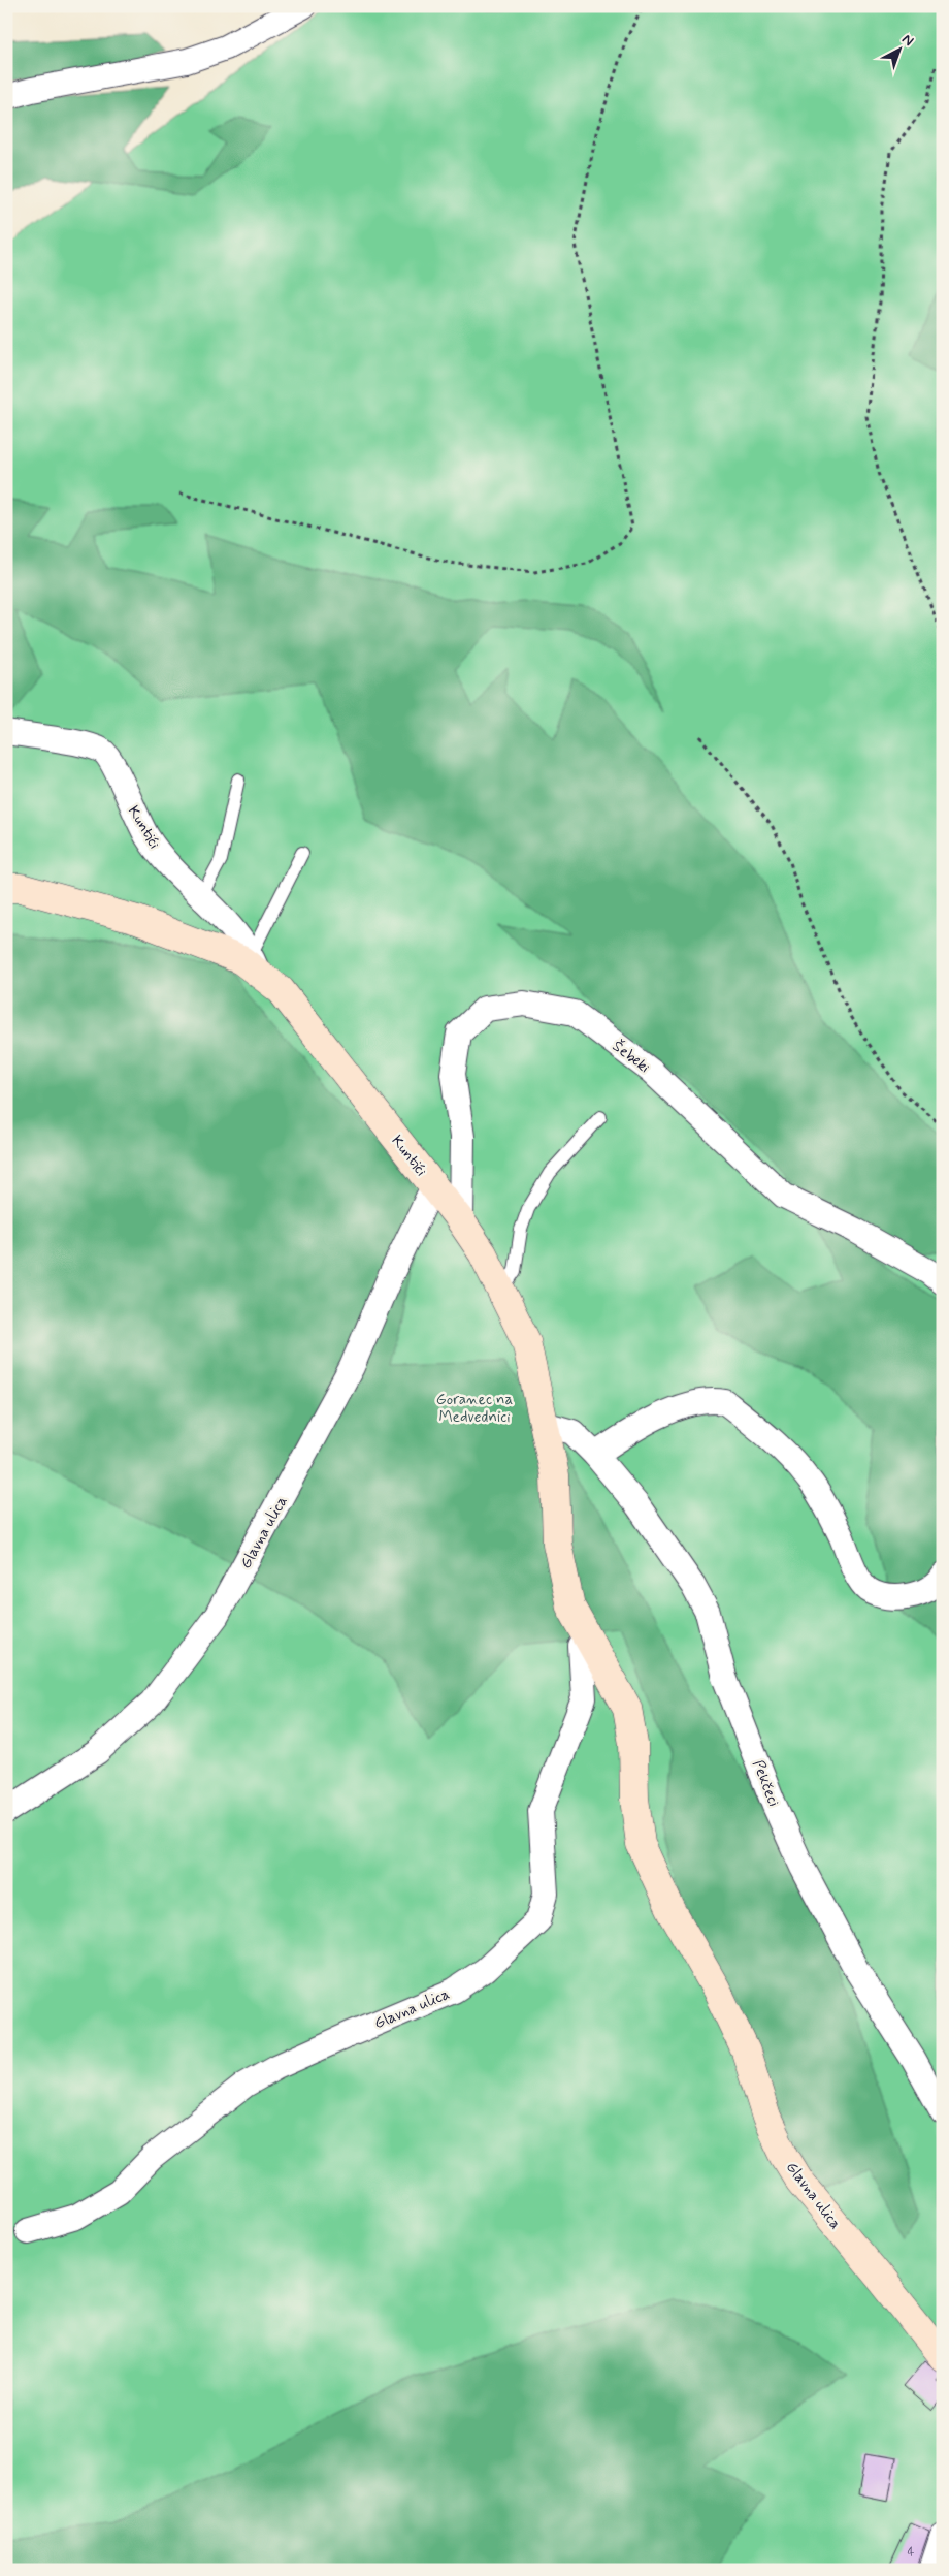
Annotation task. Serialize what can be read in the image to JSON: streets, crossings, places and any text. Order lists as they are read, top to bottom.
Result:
{
  "streets": {
    "street": [
      "Kuntići",
      "Šebeki",
      "Glavna ulica",
      "Pekčeci"
    ]
  },
  "crossings": [
    ["Kuntići", "Šebeki"],
    ["Kuntići", "Glavna ulica"],
    ["Šebeki", "Glavna ulica"],
    ["Glavna ulica", "Pekčeci"]
  ],
  "parks": ["Goranec na Medvednici"],
  "house_numbers": ["4"],
  "north": "top right"
}
